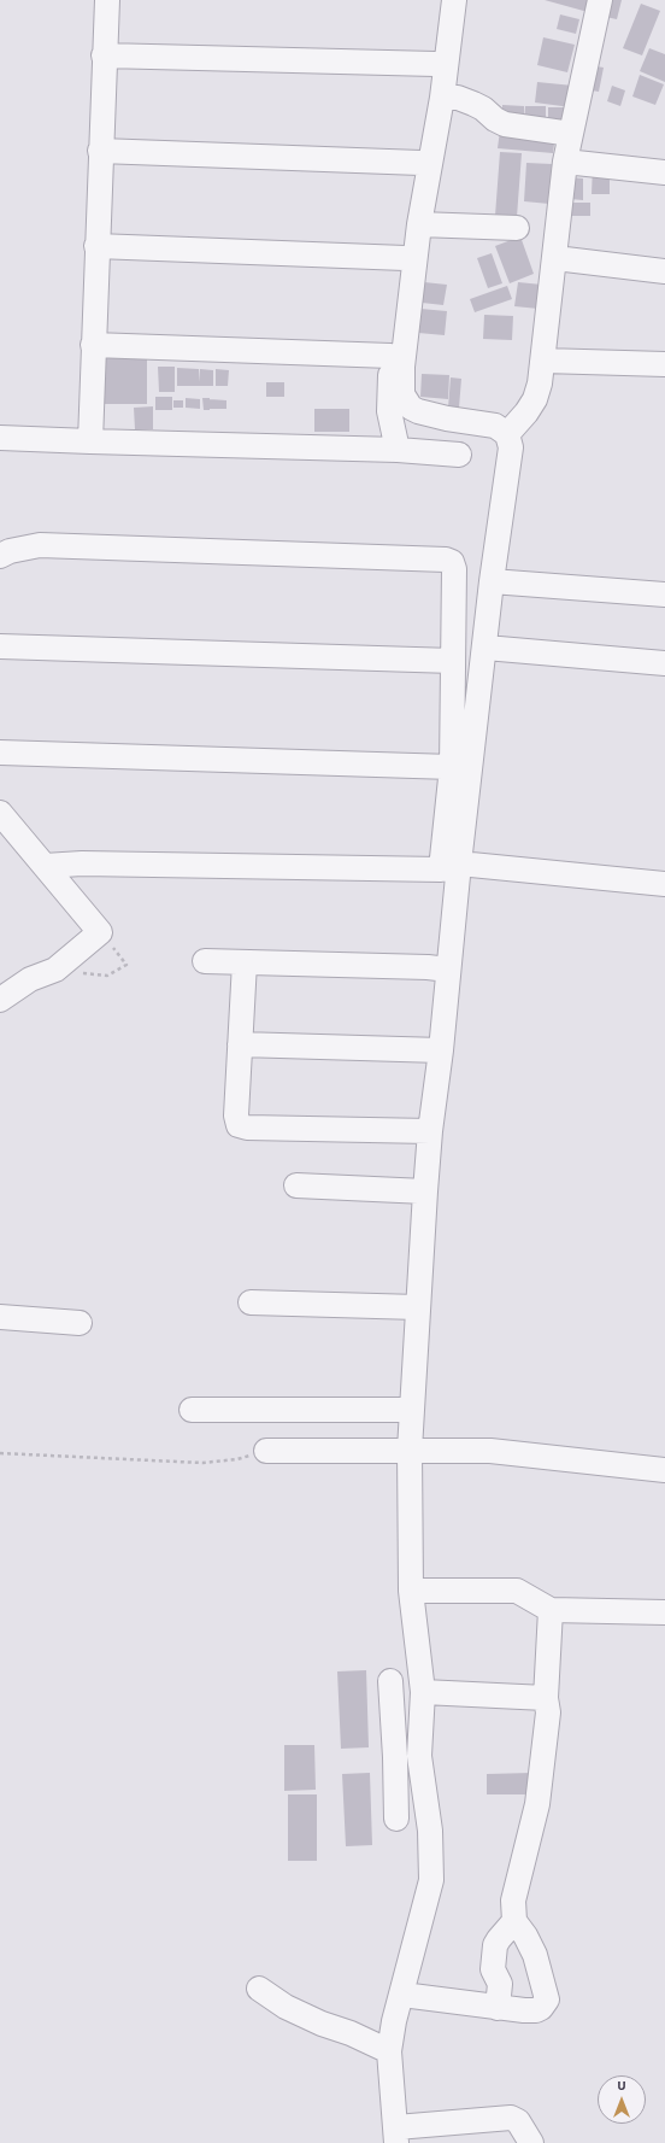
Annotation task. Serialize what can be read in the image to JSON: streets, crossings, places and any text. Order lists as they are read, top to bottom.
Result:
{
  "north": "top"
}
